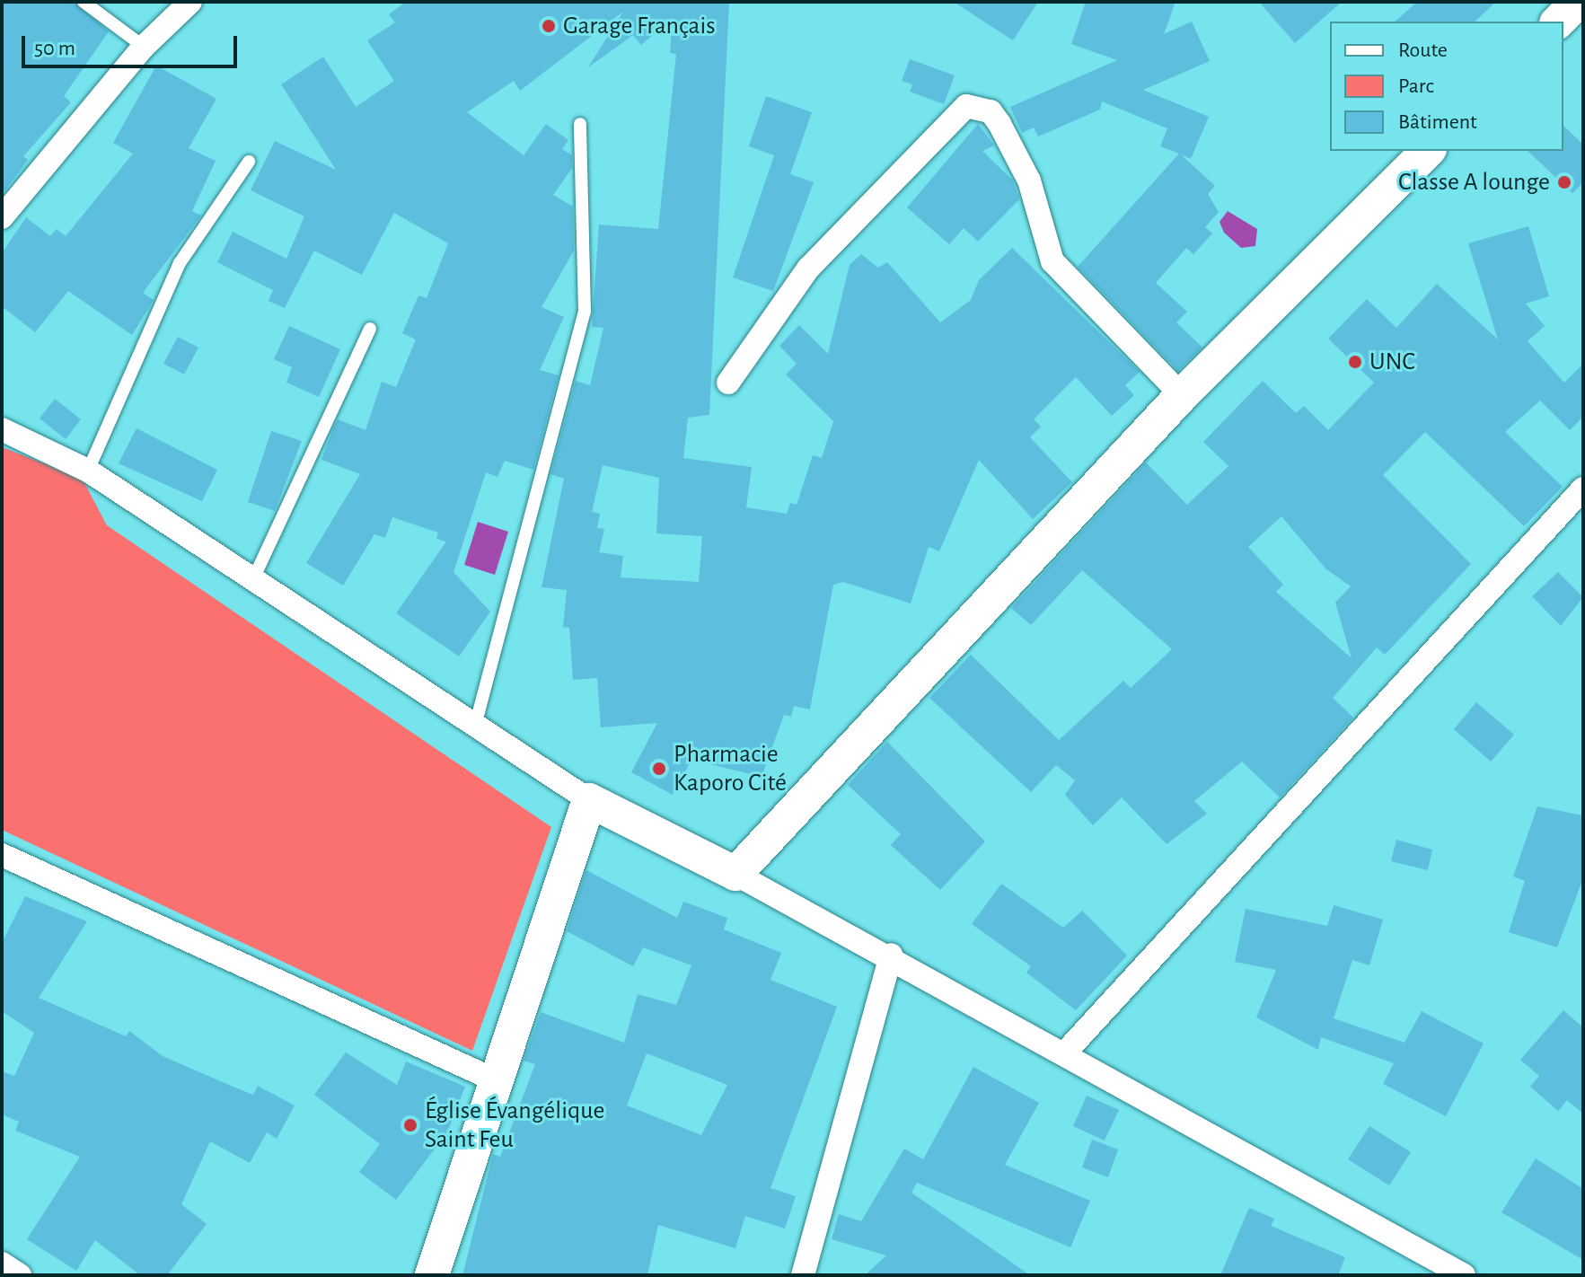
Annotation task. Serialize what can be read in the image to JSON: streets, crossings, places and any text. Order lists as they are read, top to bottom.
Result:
{
  "places": [
    "Garage Français",
    "Classe A lounge",
    "UNC",
    "Pharmacie Kaporo Cité",
    "Église Évangélique Saint Feu"
  ],
  "legend": ["Route", "Parc", "Bâtiment"],
  "scale_bar": "50 m"
}
